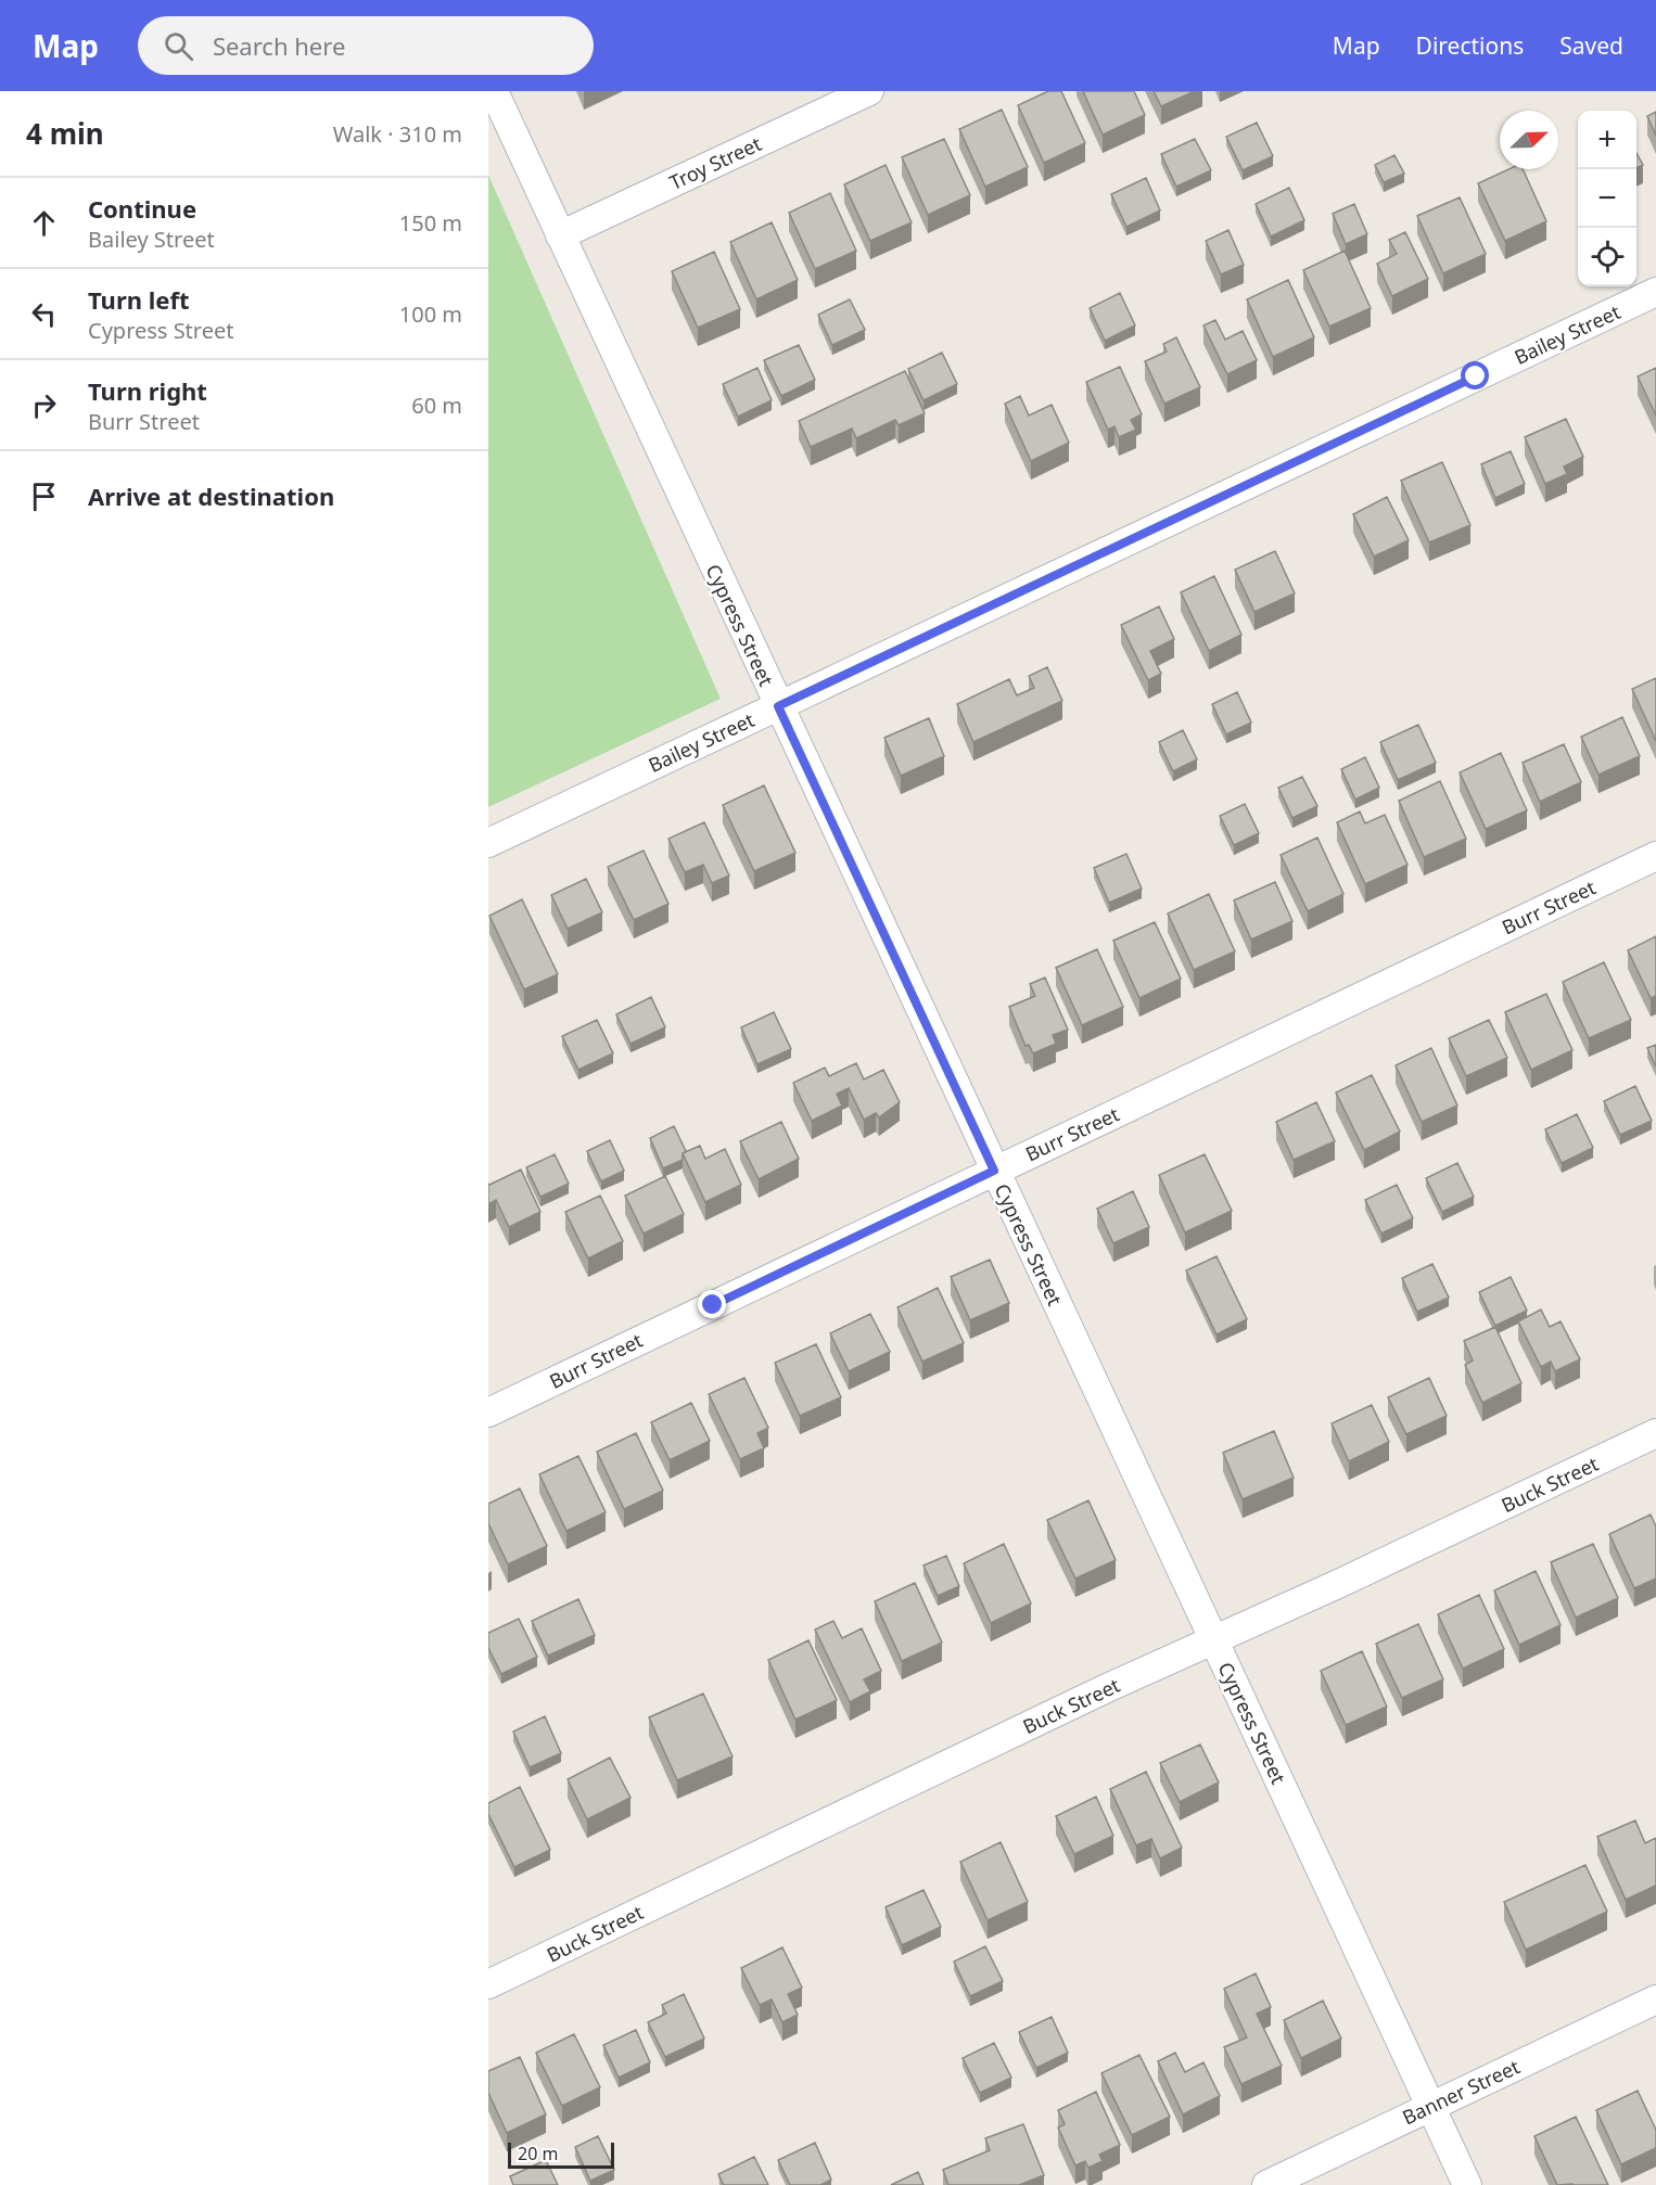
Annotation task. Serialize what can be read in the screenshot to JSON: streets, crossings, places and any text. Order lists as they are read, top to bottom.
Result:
{
  "streets": {
    "street": [
      "Troy Street",
      "Bailey Street",
      "Cypress Street",
      "Burr Street",
      "Buck Street",
      "Banner Street"
    ]
  },
  "crossings": [
    ["Troy Street", "Cypress Street"],
    ["Bailey Street", "Cypress Street"],
    ["Cypress Street", "Burr Street"],
    ["Cypress Street", "Buck Street"],
    ["Cypress Street", "Banner Street"]
  ],
  "scale_bar": "20 m",
  "north": "top right",
  "page": {
    "header": "Map",
    "search": "Search here",
    "nav": ["Map", "Directions", "Saved"],
    "heading": ["4 min", "Walk · 310 m"],
    "map_buttons": ["+", "−"],
    "list": [
      ["Continue", "Bailey Street", "150 m"],
      ["Turn left", "Cypress Street", "100 m"],
      ["Turn right", "Burr Street", "60 m"],
      "Arrive at destination"
    ],
    "scale": "20 m"
  }
}
